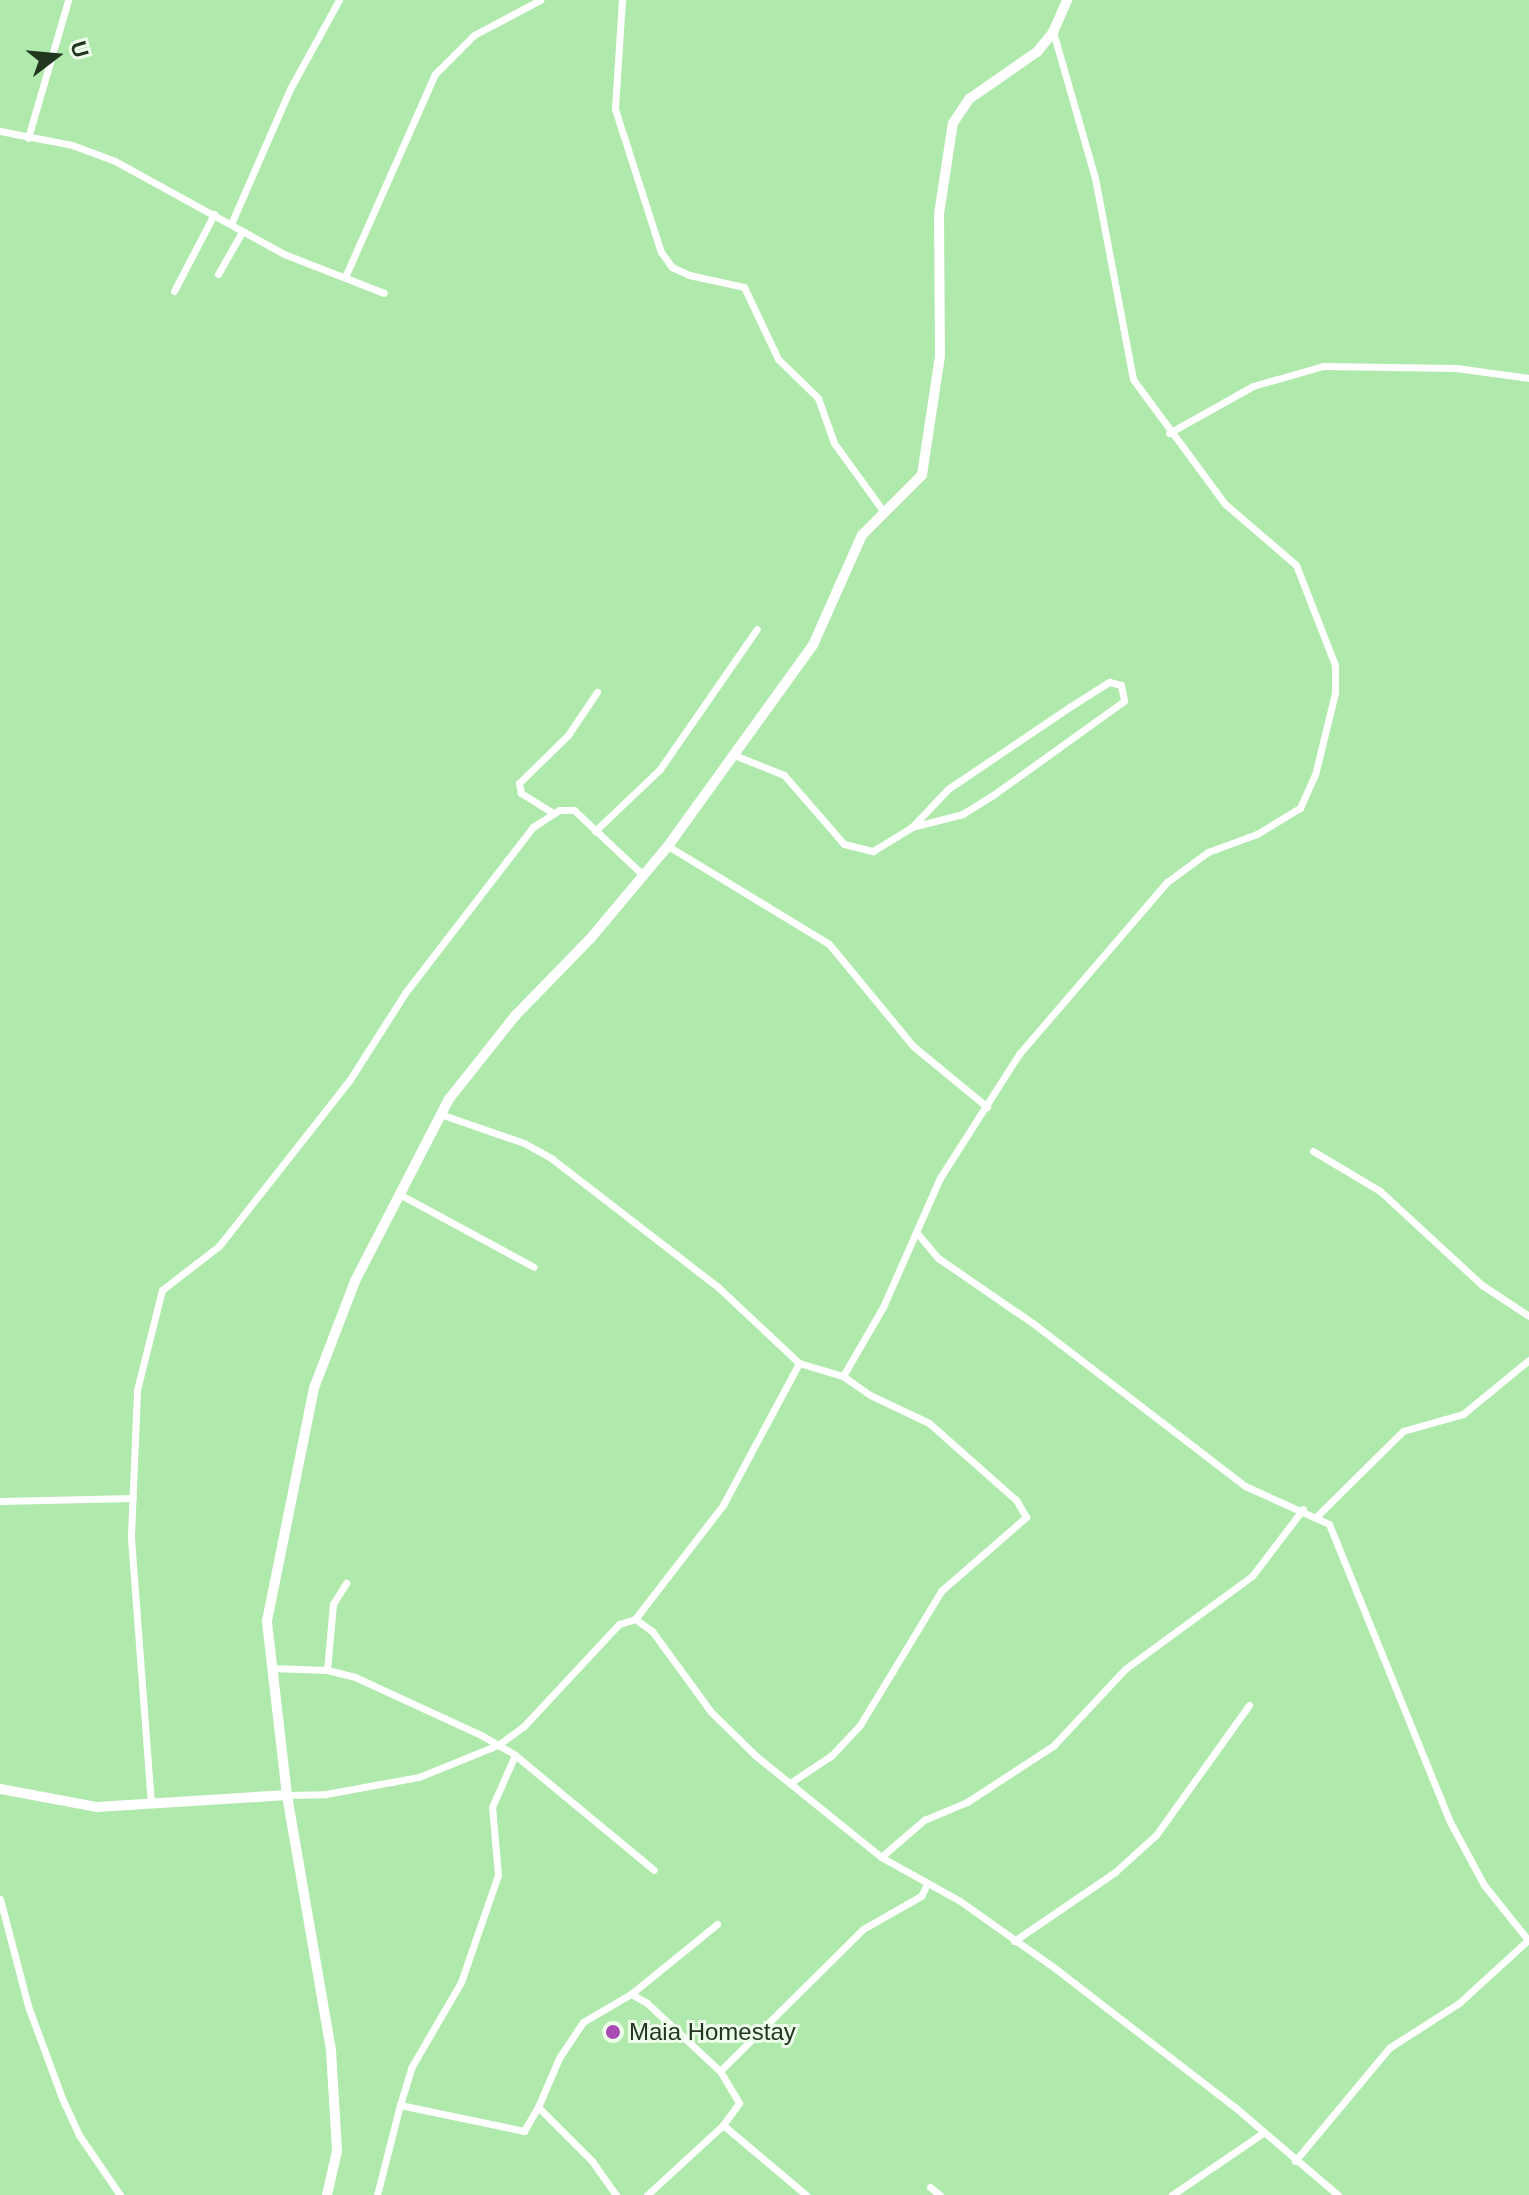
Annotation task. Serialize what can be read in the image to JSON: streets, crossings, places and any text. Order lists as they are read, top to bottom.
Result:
{
  "places": ["Maia Homestay"],
  "north": "right"
}
